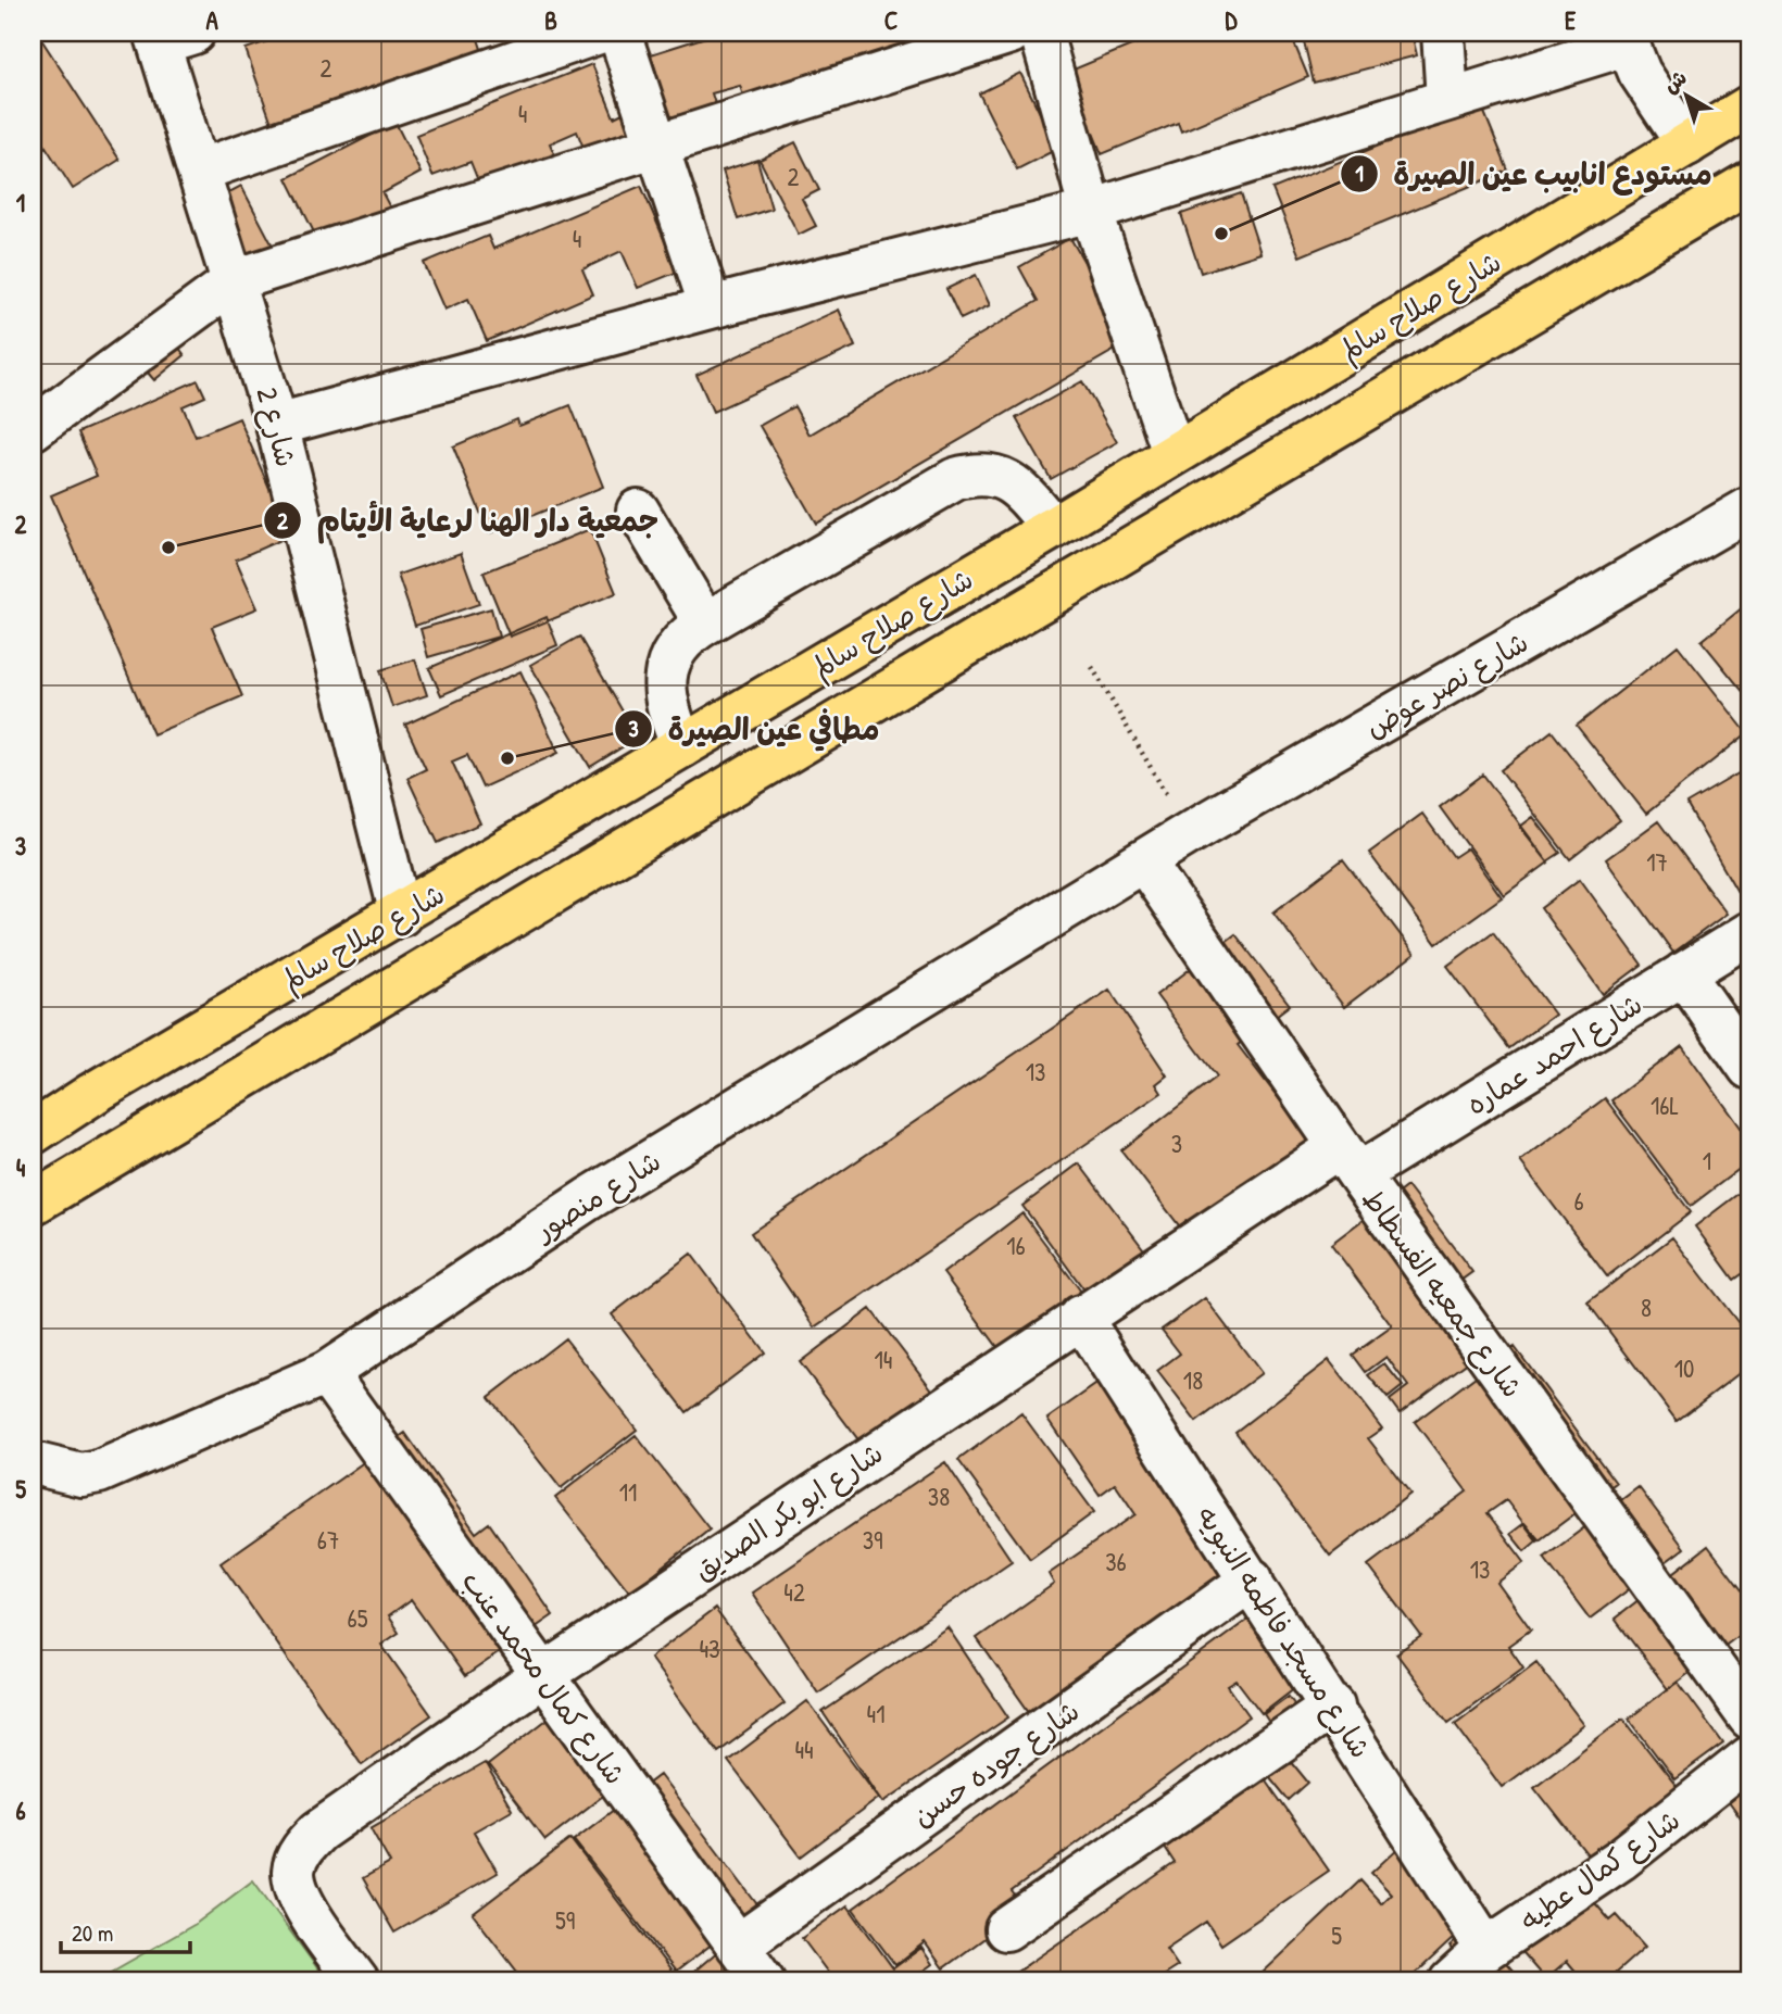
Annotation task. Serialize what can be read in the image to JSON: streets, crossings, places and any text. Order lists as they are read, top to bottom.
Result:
{
  "streets": {
    "highway": ["شارع صلاح سالم"],
    "street": [
      "شارع 2",
      "شارع نصر عوض",
      "شارع احمد عماره",
      "شارع منصور",
      "شارع جمعيه الفسطاط",
      "شارع ابو بكر الصديق",
      "شارع مسجد فاطمه النبويه",
      "شارع كمال محمد عنب",
      "شارع جوده حسن",
      "شارع كمال عطيه"
    ]
  },
  "crossings": [
    ["شارع صلاح سالم", "شارع 2"],
    ["شارع نصر عوض", "شارع منصور"],
    ["شارع نصر عوض", "شارع جمعيه الفسطاط"],
    ["شارع احمد عماره", "شارع جمعيه الفسطاط"],
    ["شارع احمد عماره", "شارع ابو بكر الصديق"],
    ["شارع منصور", "شارع جمعيه الفسطاط"],
    ["شارع منصور", "شارع كمال محمد عنب"],
    ["شارع جمعيه الفسطاط", "شارع ابو بكر الصديق"],
    ["شارع ابو بكر الصديق", "شارع مسجد فاطمه النبويه"],
    ["شارع ابو بكر الصديق", "شارع كمال محمد عنب"],
    ["شارع مسجد فاطمه النبويه", "شارع جوده حسن"],
    ["شارع مسجد فاطمه النبويه", "شارع كمال عطيه"],
    ["شارع كمال محمد عنب", "شارع جوده حسن"]
  ],
  "places": ["مستودع انابيب عين الصيرة", "جمعية دار الهنا لرعاية الأيتام", "مطافي عين الصيرة"],
  "house_numbers": [
    "2",
    "4",
    "2",
    "4",
    "17",
    "13",
    "16L",
    "3",
    "1",
    "6",
    "16",
    "8",
    "14",
    "10",
    "18",
    "11",
    "38",
    "67",
    "39",
    "36",
    "13",
    "42",
    "65",
    "43",
    "41",
    "44",
    "59",
    "5"
  ],
  "scale_bar": "20 m",
  "north": "top left",
  "grid": {
    "columns": [
      "A",
      "B",
      "C",
      "D",
      "E"
    ],
    "rows": [
      "1",
      "2",
      "3",
      "4",
      "5",
      "6"
    ]
  }
}
